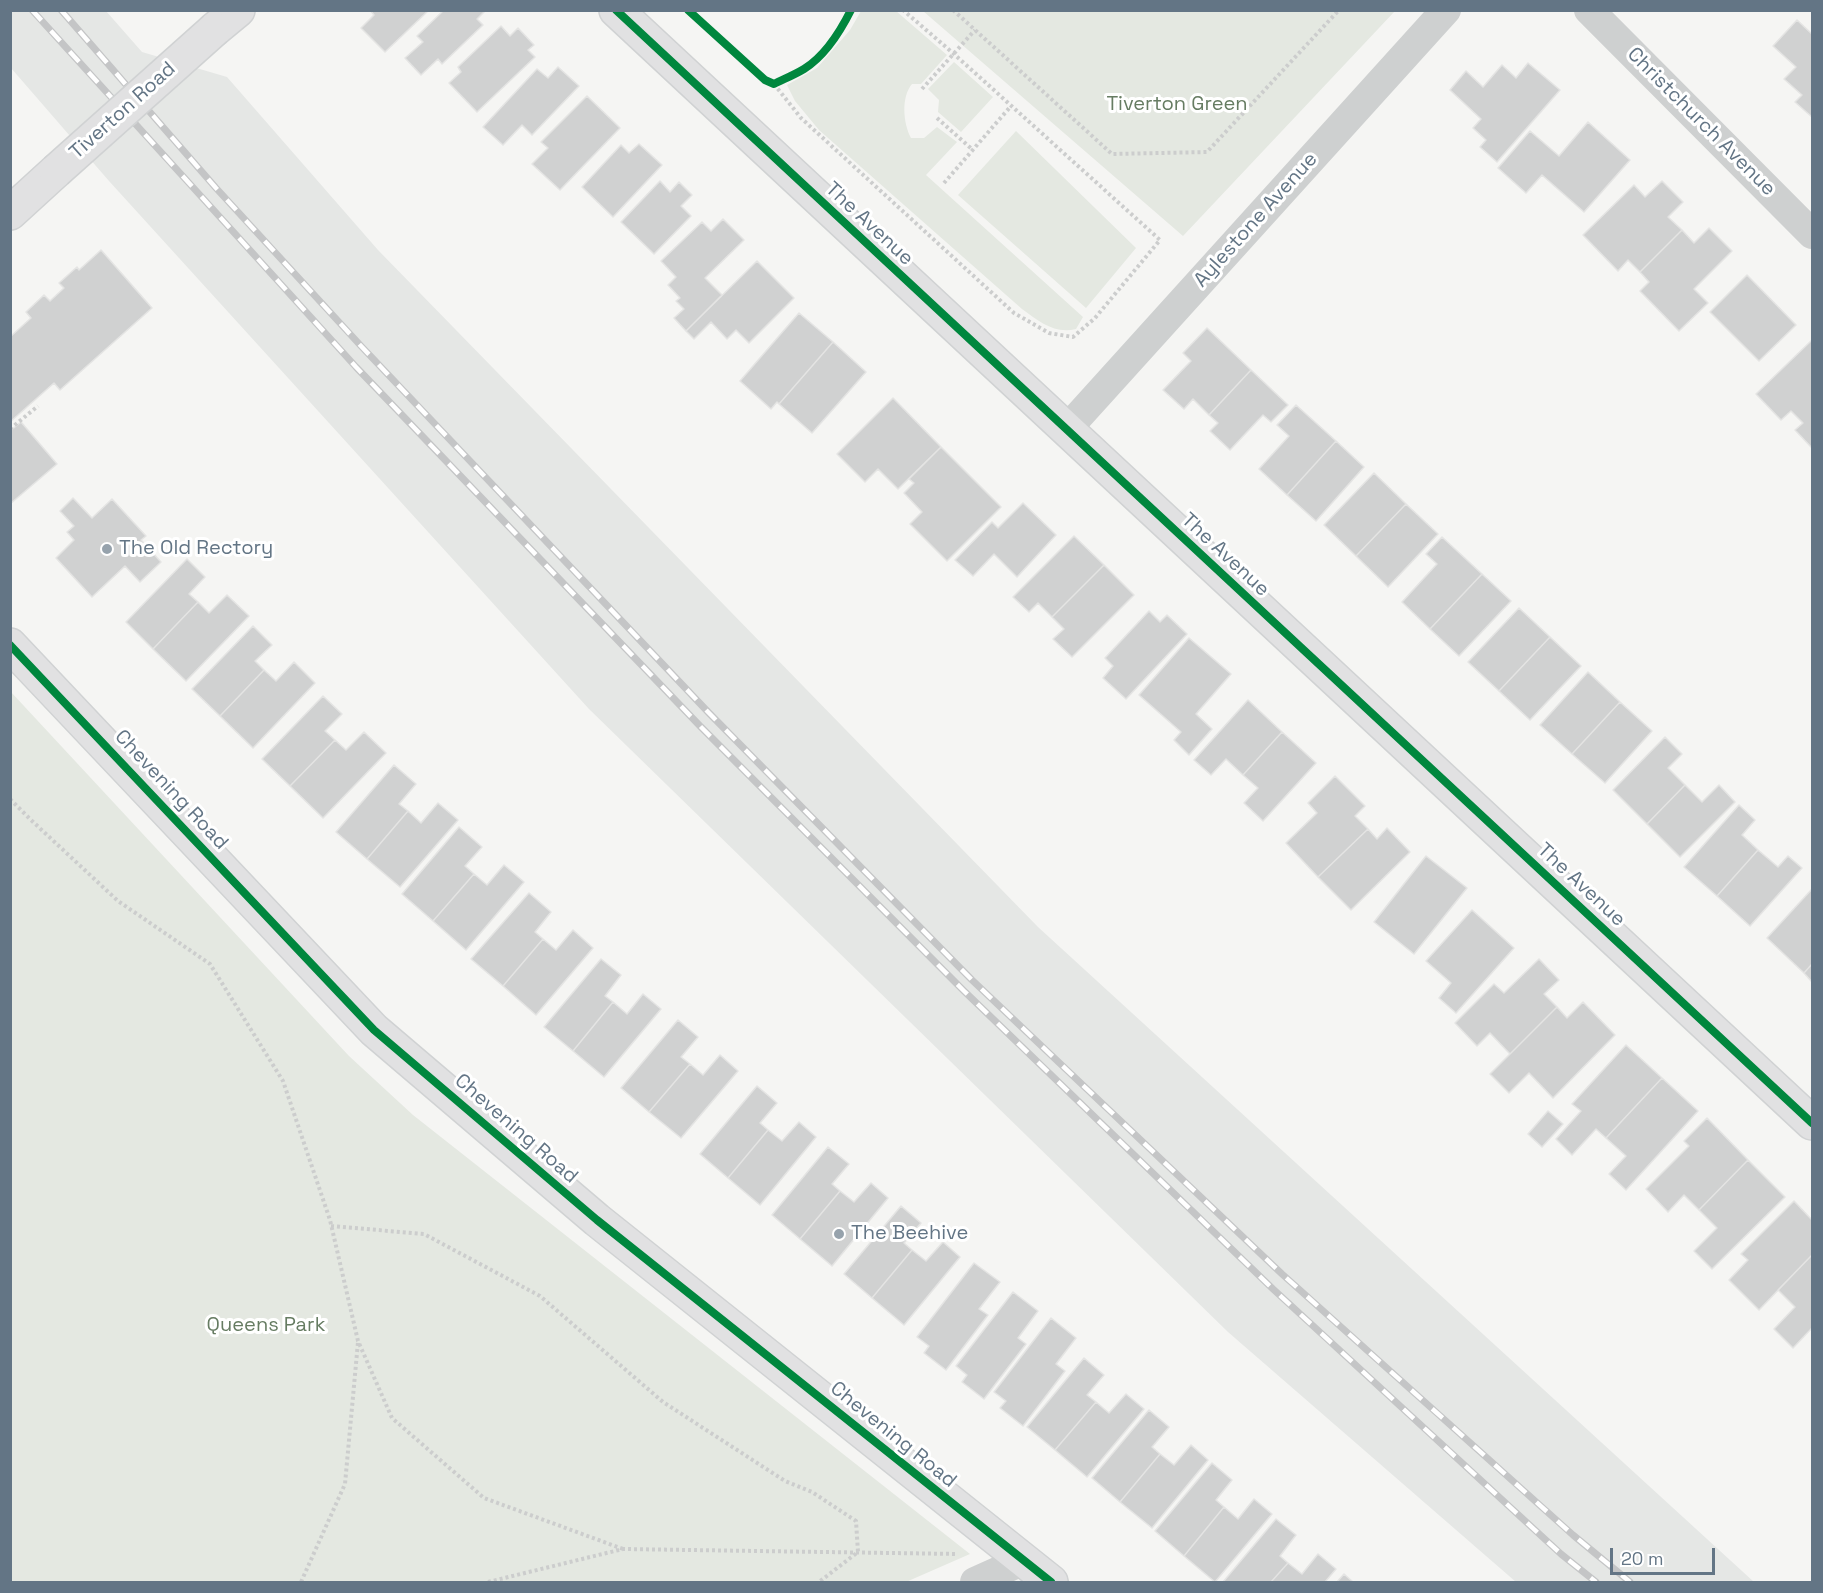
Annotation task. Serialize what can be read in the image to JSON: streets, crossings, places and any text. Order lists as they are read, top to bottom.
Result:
{
  "streets": {
    "street": [
      "Tiverton Road",
      "Christchurch Avenue",
      "Aylestone Avenue",
      "The Avenue",
      "Chevening Road"
    ]
  },
  "crossings": [
    ["Aylestone Avenue", "The Avenue"]
  ],
  "parks": ["Tiverton Green", "Queens Park"],
  "places": ["The Old Rectory", "The Beehive"],
  "scale_bar": "20 m"
}
